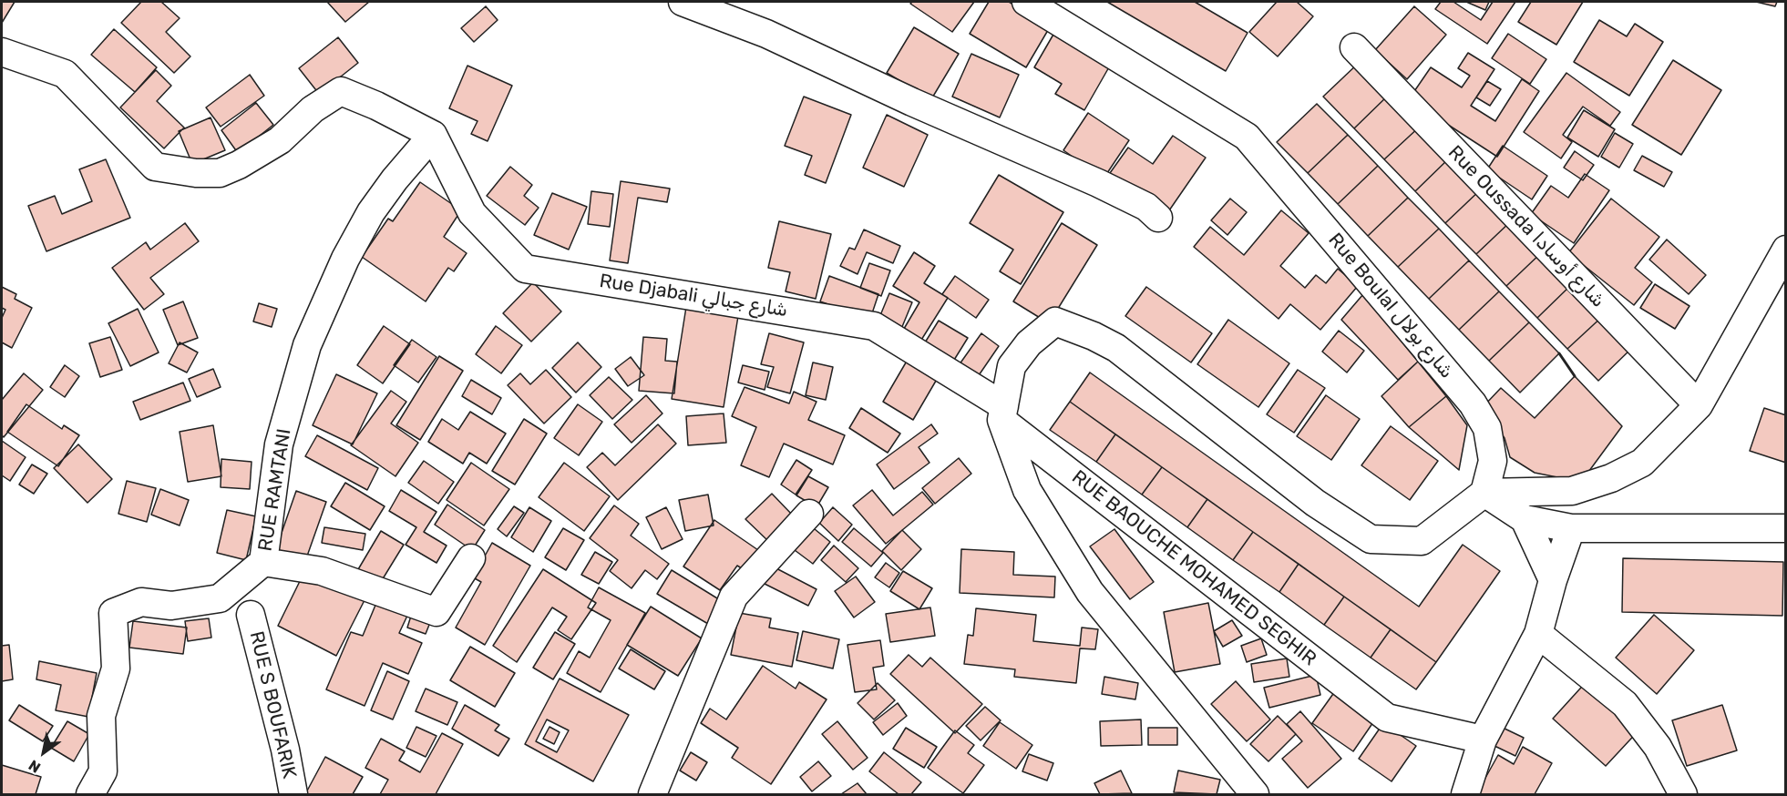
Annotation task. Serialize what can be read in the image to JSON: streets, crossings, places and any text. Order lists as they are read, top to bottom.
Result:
{
  "streets": {
    "street": [
      "Rue Oussada شارع أوسادا",
      "Rue Djabali شارع جبالي",
      "Rue Boulal شارع بولال",
      "RUE RAMTANI",
      "RUE BAOUCHE MOHAMED SEGHIR",
      "RUE S BOUFARIK"
    ]
  },
  "crossings": [
    ["Rue Djabali شارع جبالي", "RUE RAMTANI"],
    ["Rue Djabali شارع جبالي", "RUE BAOUCHE MOHAMED SEGHIR"]
  ],
  "north": "bottom left"
}
